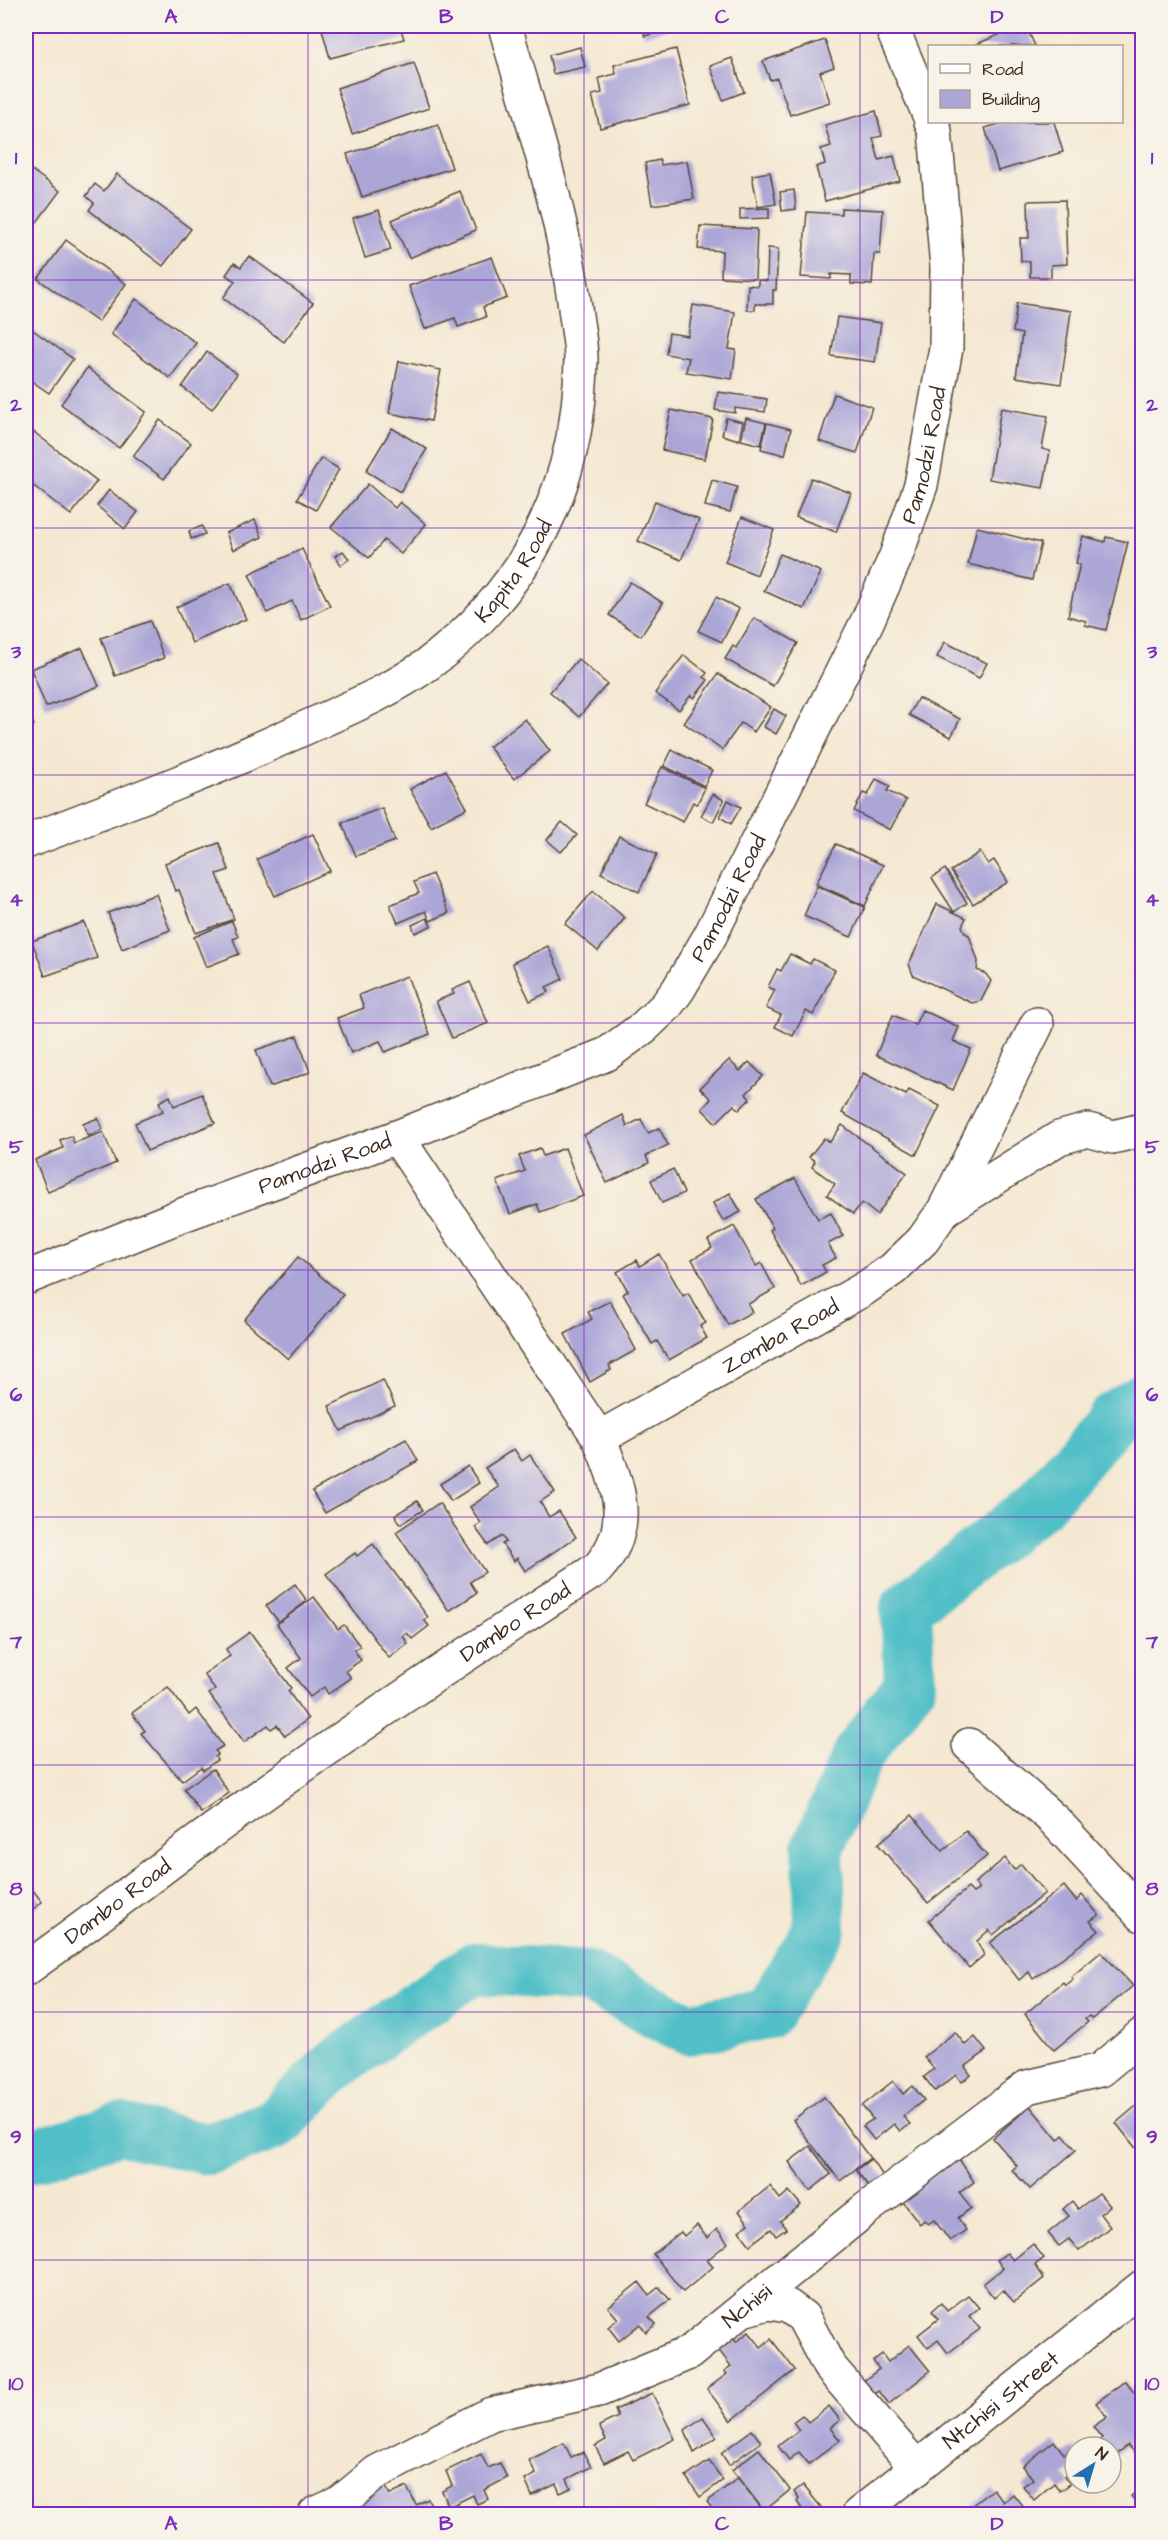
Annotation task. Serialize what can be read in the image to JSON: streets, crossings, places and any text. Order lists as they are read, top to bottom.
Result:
{
  "streets": {
    "street": [
      "Pamodzi Road",
      "Kapita Road",
      "Zomba Road",
      "Dambo Road",
      "Nchisi",
      "Ntchisi Street"
    ]
  },
  "crossings": [
    ["Pamodzi Road", "Dambo Road"],
    ["Zomba Road", "Dambo Road"]
  ],
  "legend": ["Road", "Building"],
  "north": "top right",
  "grid": {
    "columns": [
      "A",
      "B",
      "C",
      "D"
    ],
    "rows": [
      "1",
      "2",
      "3",
      "4",
      "5",
      "6",
      "7",
      "8",
      "9",
      "10"
    ]
  }
}
